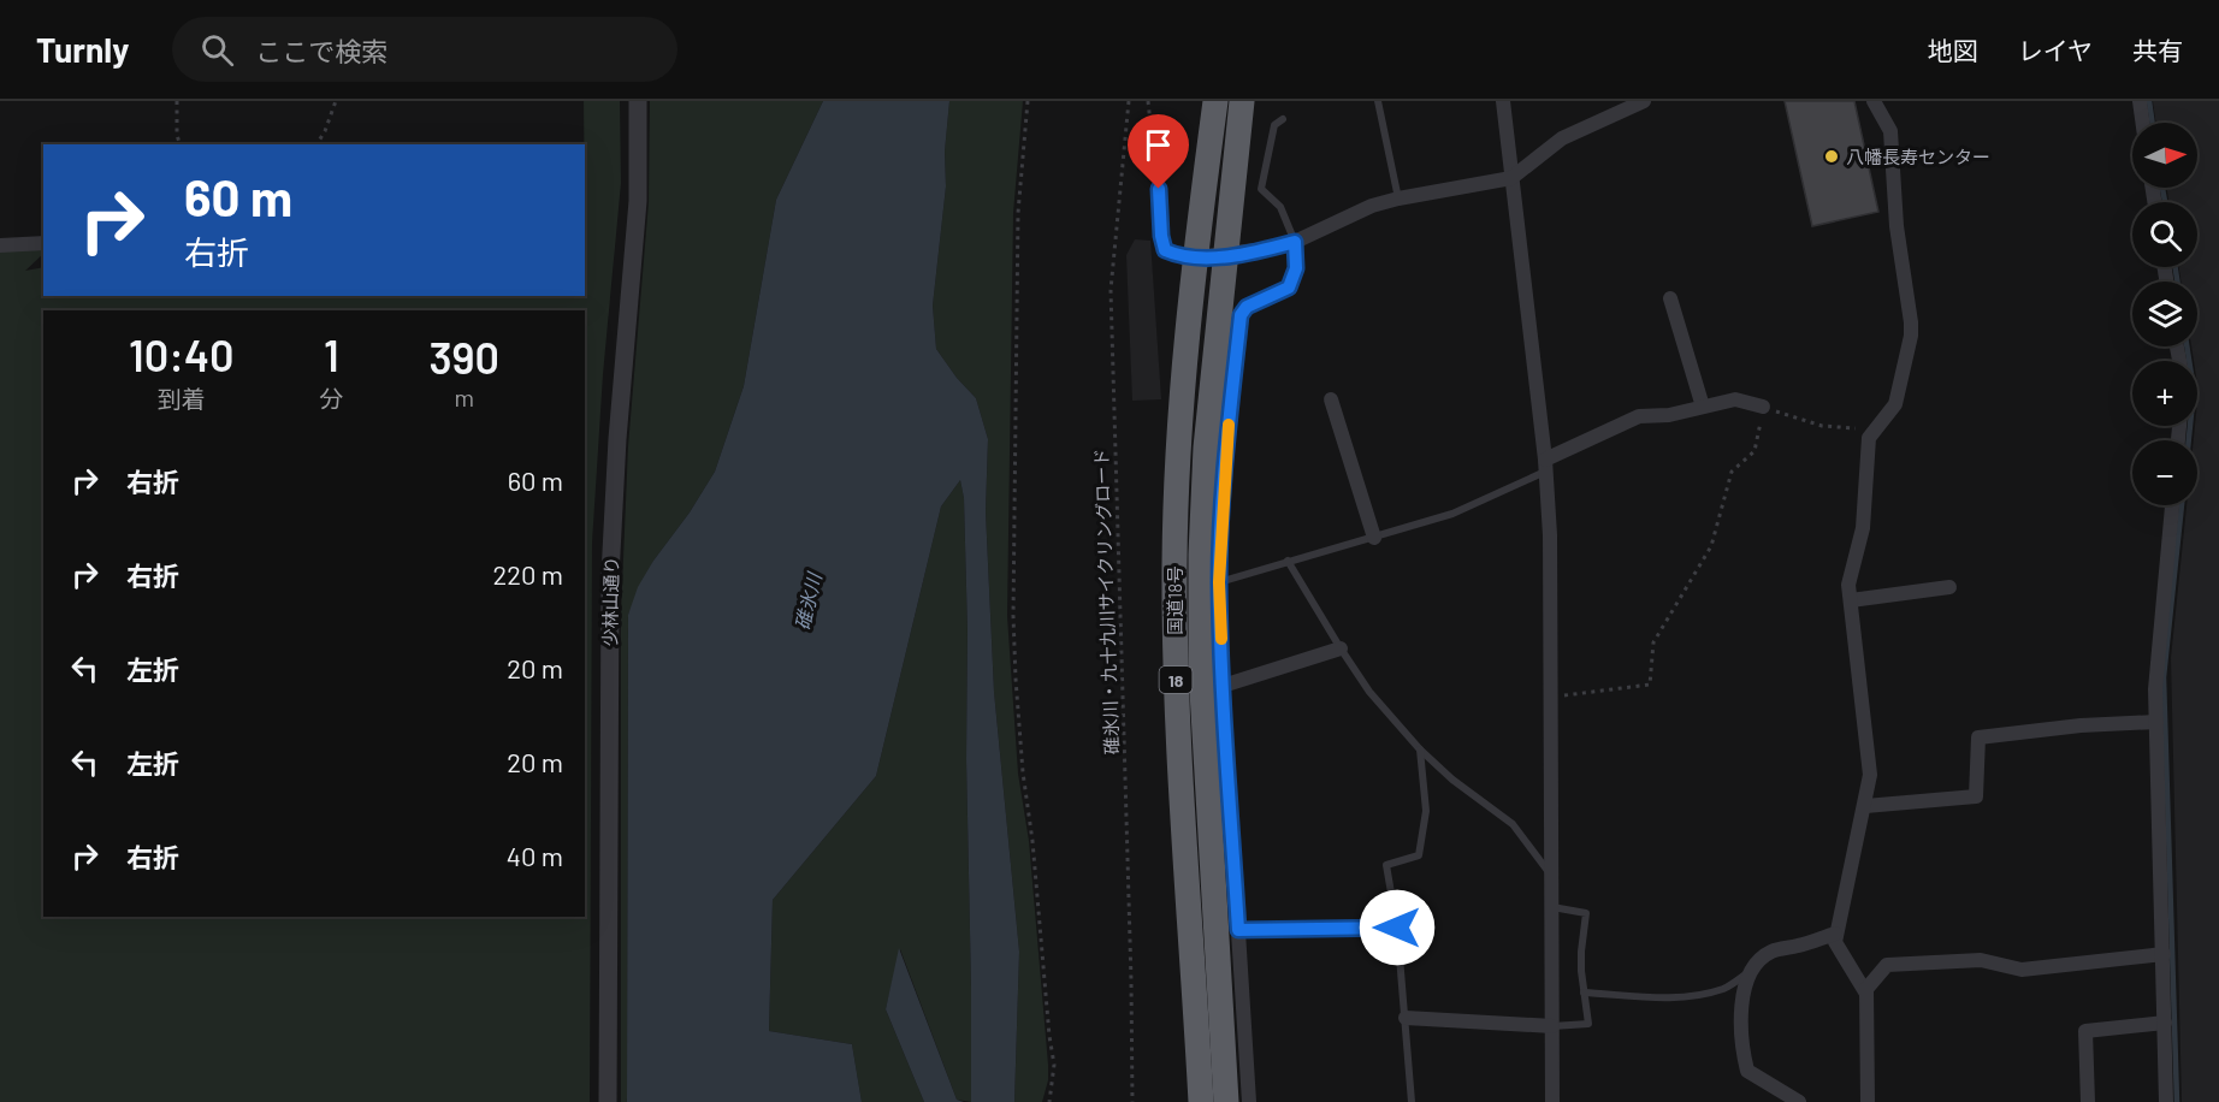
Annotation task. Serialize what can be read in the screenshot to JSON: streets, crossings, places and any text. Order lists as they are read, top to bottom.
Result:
{
  "streets": {
    "highway": ["国道18号", "18"],
    "street": ["少林山通り"],
    "path": ["碓氷川・九十九川サイクリングロード"]
  },
  "water": ["碓氷川"],
  "places": ["八幡長寿センター"],
  "north": "right",
  "page": {
    "header": "Turnly",
    "search": "ここで検索",
    "nav": ["地図", "レイヤ", "共有"],
    "map_buttons": ["+", "−"],
    "turn": ["60 m", "右折"],
    "eta": [
      "10:40",
      "到着",
      "1",
      "分",
      "390",
      "m"
    ],
    "list": [
      {
        "name": "右折",
        "value": "60 m"
      },
      {
        "name": "右折",
        "value": "220 m"
      },
      {
        "name": "左折",
        "value": "20 m"
      },
      {
        "name": "左折",
        "value": "20 m"
      },
      {
        "name": "右折",
        "value": "40 m"
      }
    ]
  }
}
